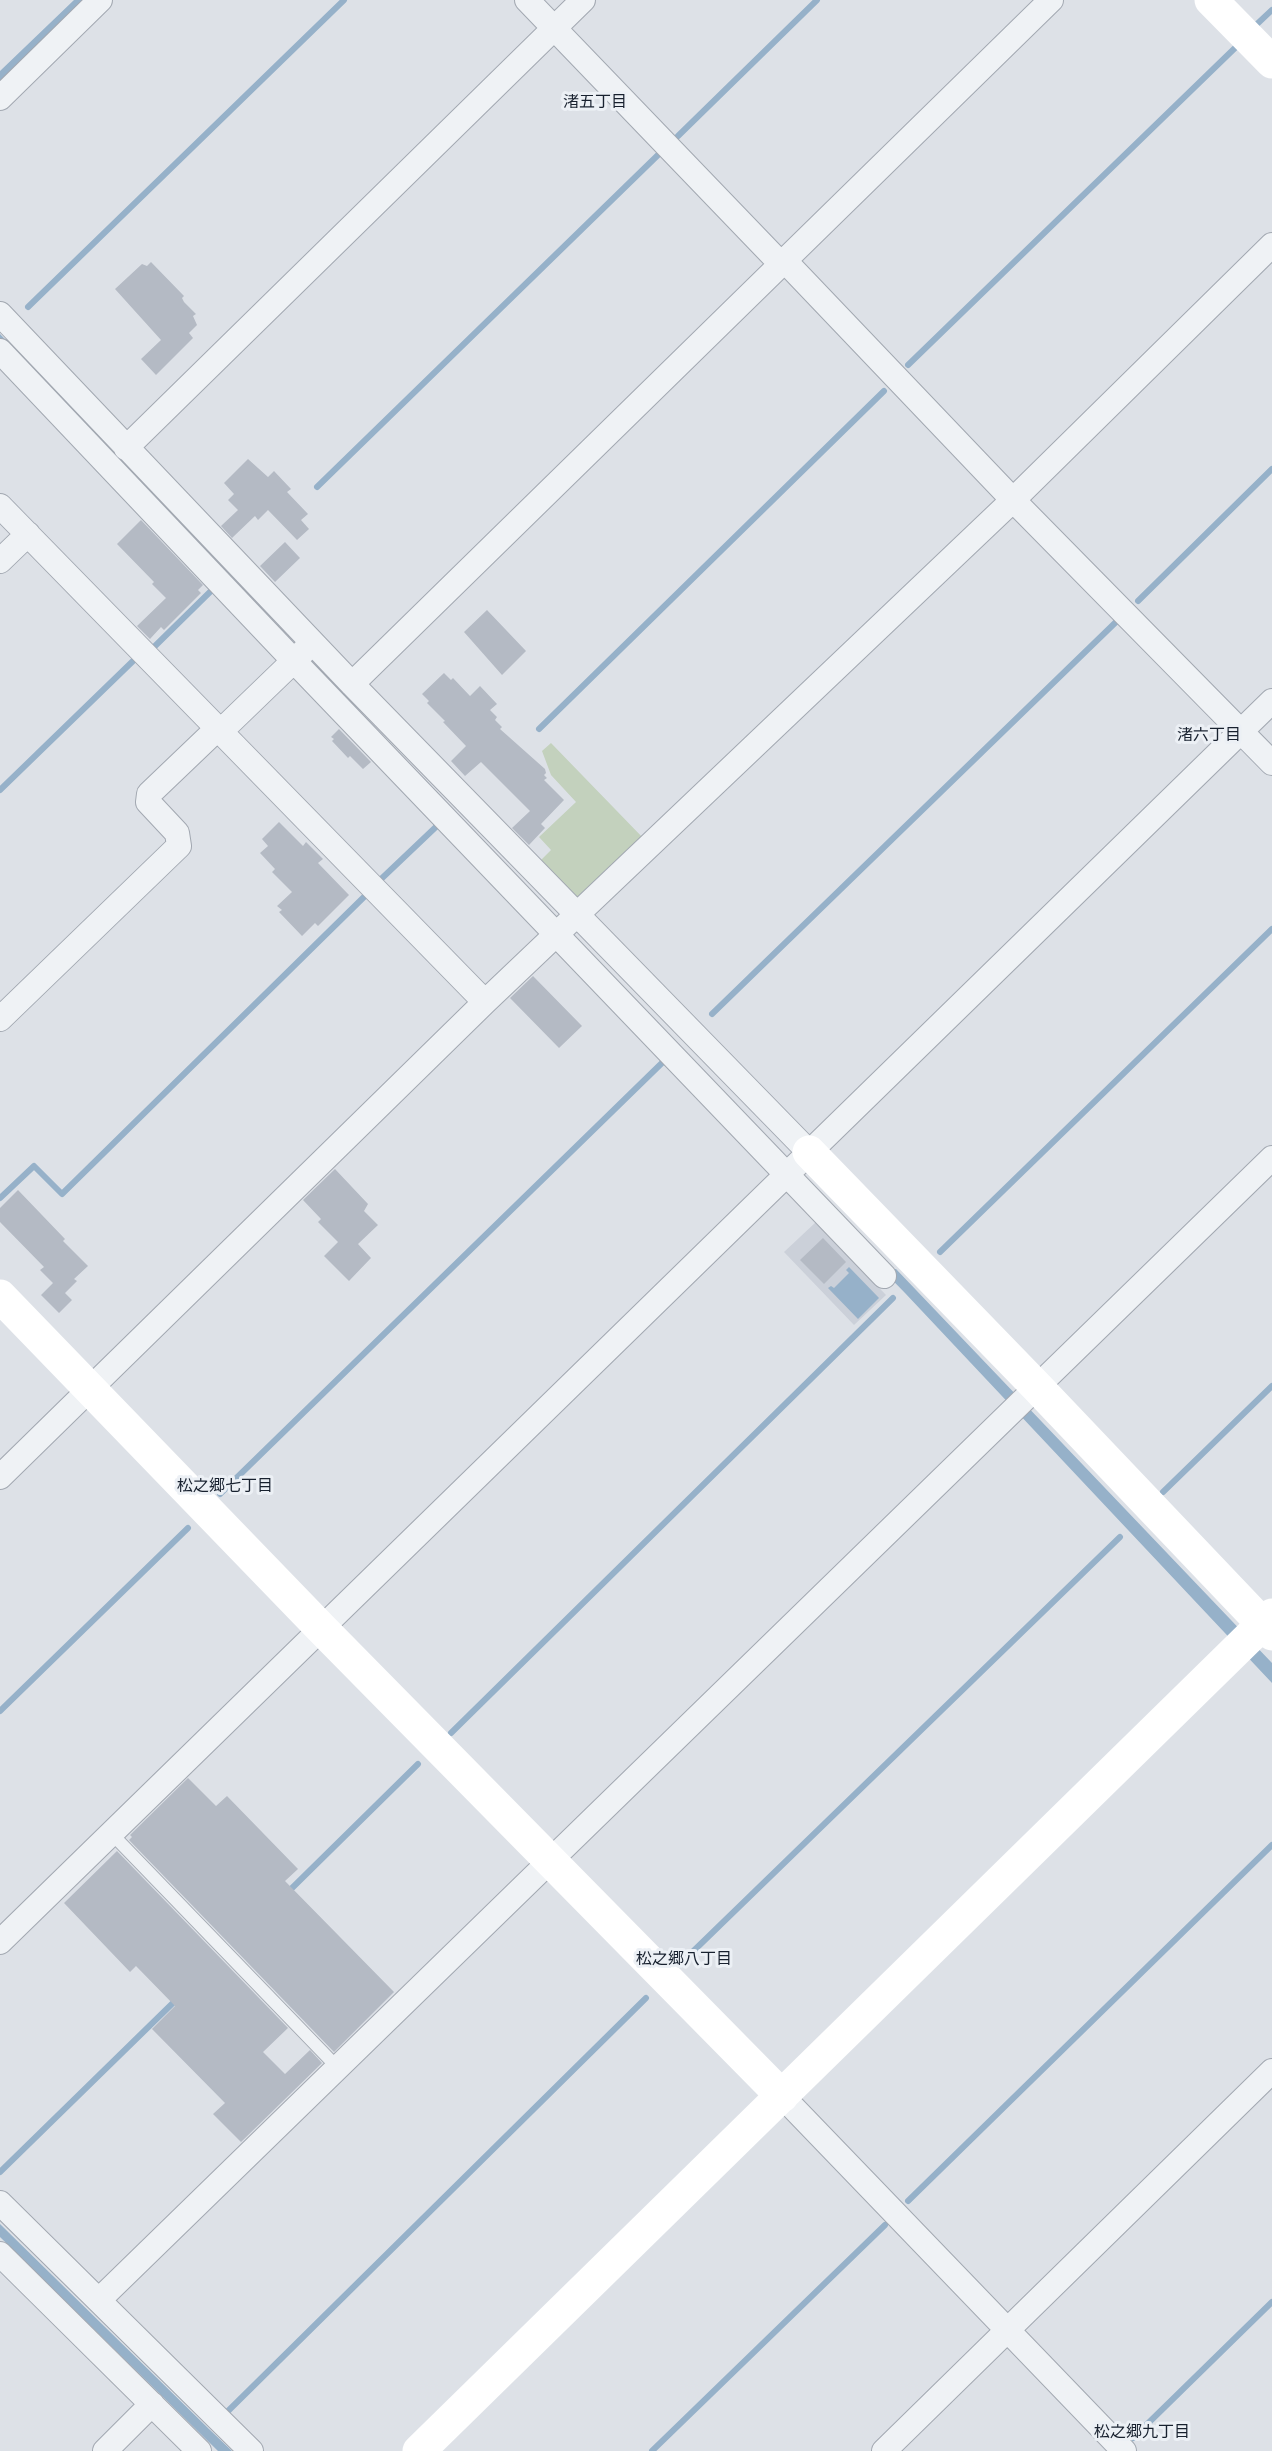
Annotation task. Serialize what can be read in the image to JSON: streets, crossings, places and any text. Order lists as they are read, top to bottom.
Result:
{
  "districts": [
    "渚五丁目",
    "渚六丁目",
    "松之郷七丁目",
    "松之郷八丁目",
    "松之郷九丁目"
  ]
}
